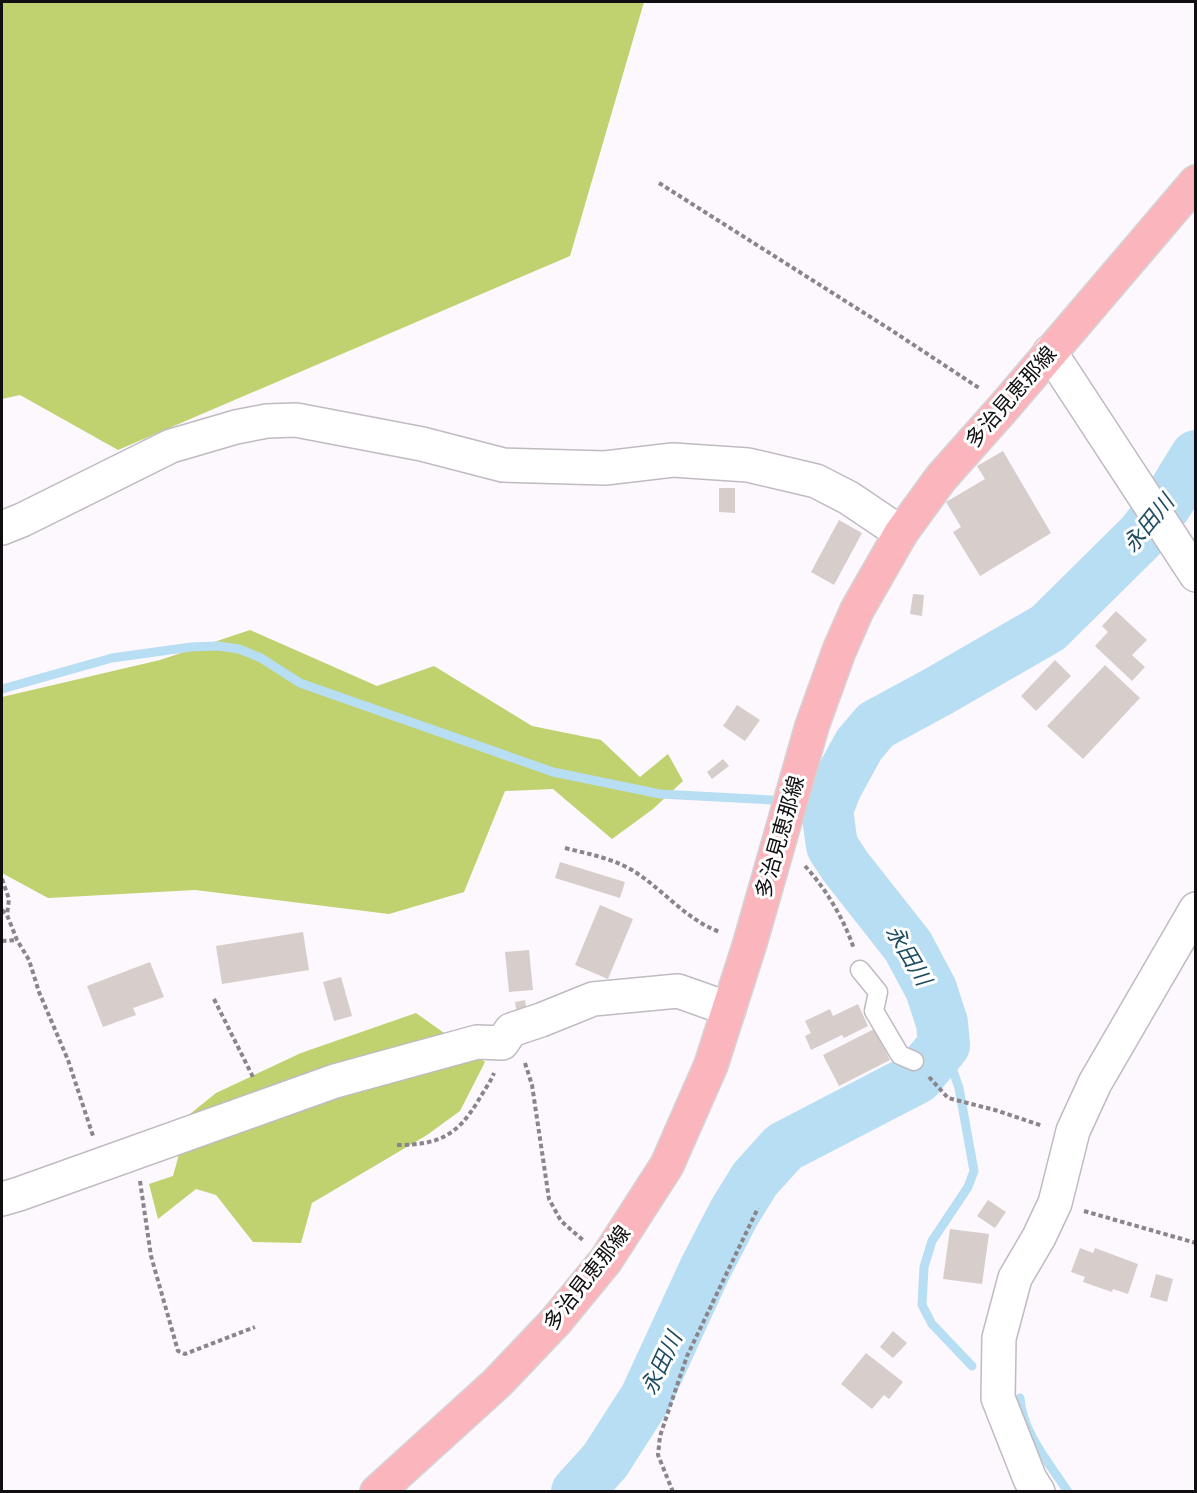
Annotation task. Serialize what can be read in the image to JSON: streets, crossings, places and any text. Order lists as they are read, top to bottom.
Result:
{
  "streets": {
    "main road": ["多治見恵那線"]
  },
  "water": ["永田川"]
}
